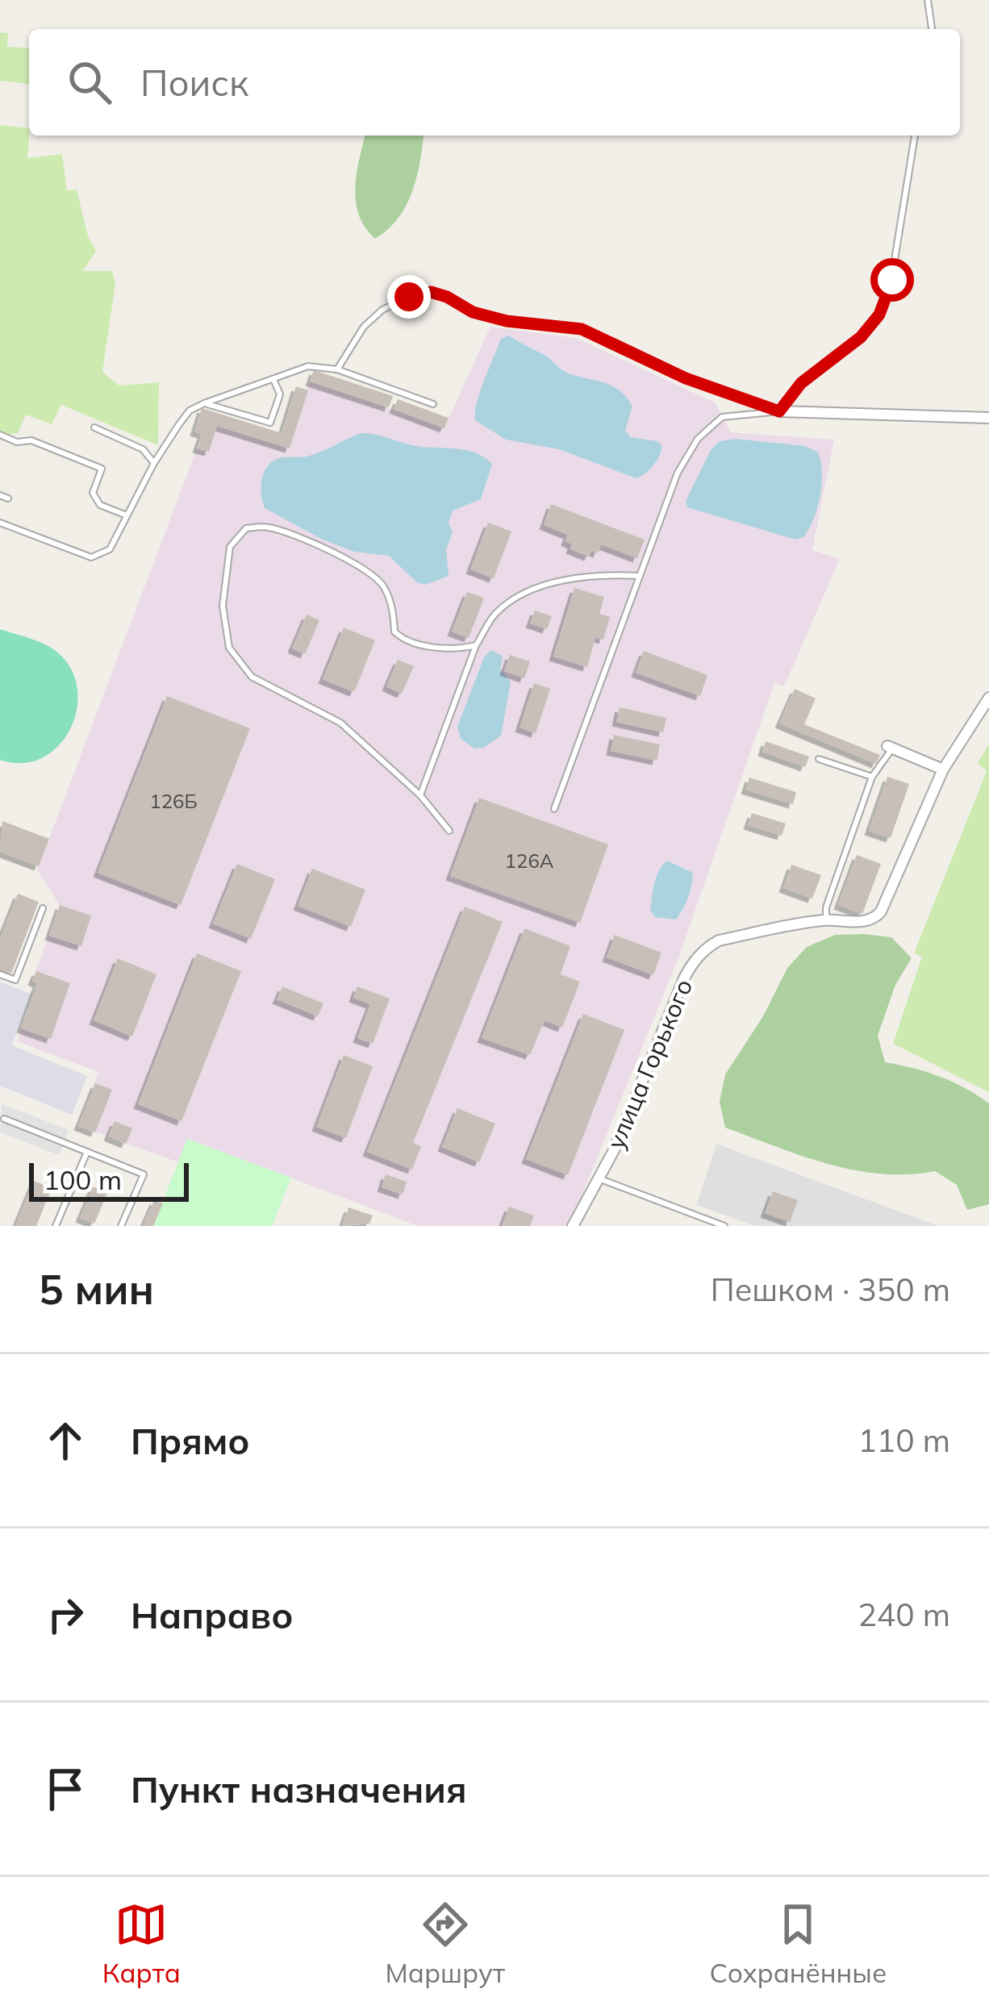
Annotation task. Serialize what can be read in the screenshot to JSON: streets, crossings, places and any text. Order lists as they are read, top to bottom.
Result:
{
  "streets": {
    "street": ["улица Горького"]
  },
  "house_numbers": ["126Б", "126А"],
  "scale_bar": "100 m",
  "page": {
    "search": "Поиск",
    "scale": "100 m",
    "heading": ["5 мин", "Пешком · 350 m"],
    "list": [
      ["Прямо", "110 m"],
      ["Направо", "240 m"],
      "Пункт назначения"
    ],
    "nav": ["Карта", "Маршрут", "Сохранённые"]
  }
}
